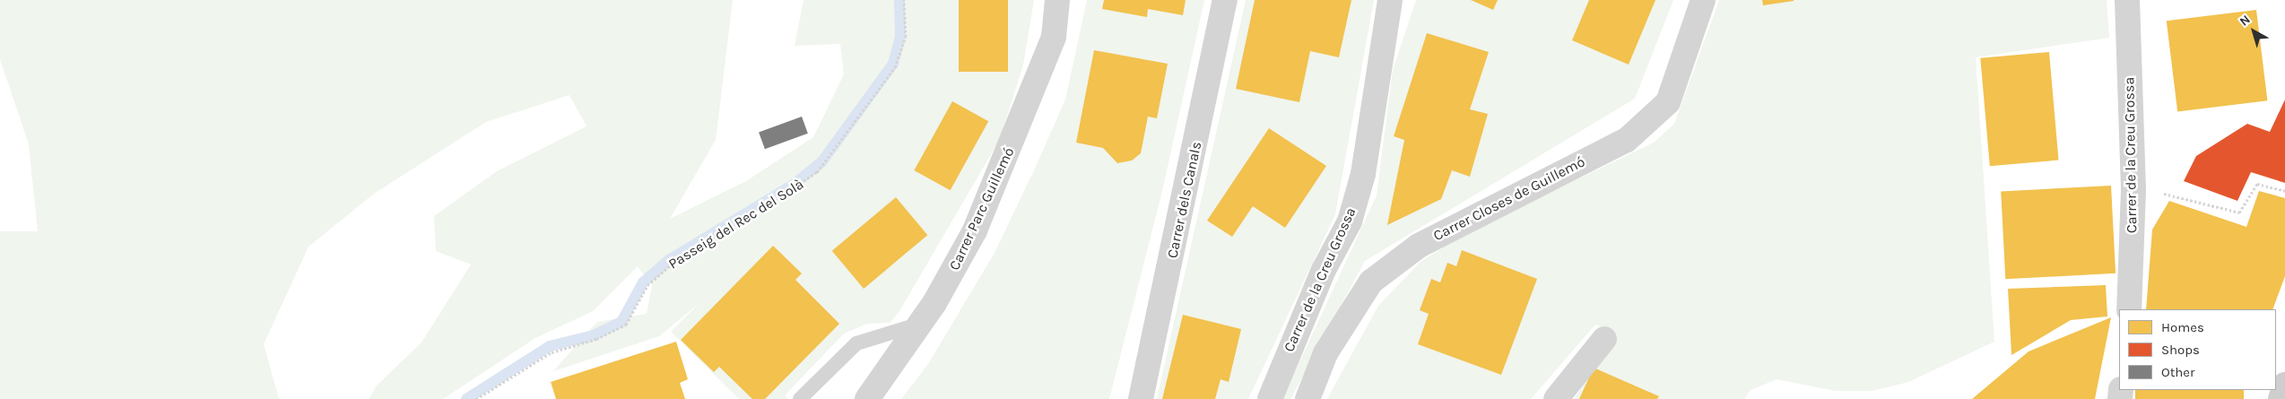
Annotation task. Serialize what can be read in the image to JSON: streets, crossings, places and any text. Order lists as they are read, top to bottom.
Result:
{
  "streets": {
    "street": [
      "Carrer de la Creu Grossa",
      "Carrer Closes de Guillemó",
      "Carrer dels Canals",
      "Carrer Parc Guillemó"
    ],
    "path": ["Passeig del Rec del Solà"]
  },
  "legend": ["Homes", "Shops", "Other"],
  "north": "top left"
}
